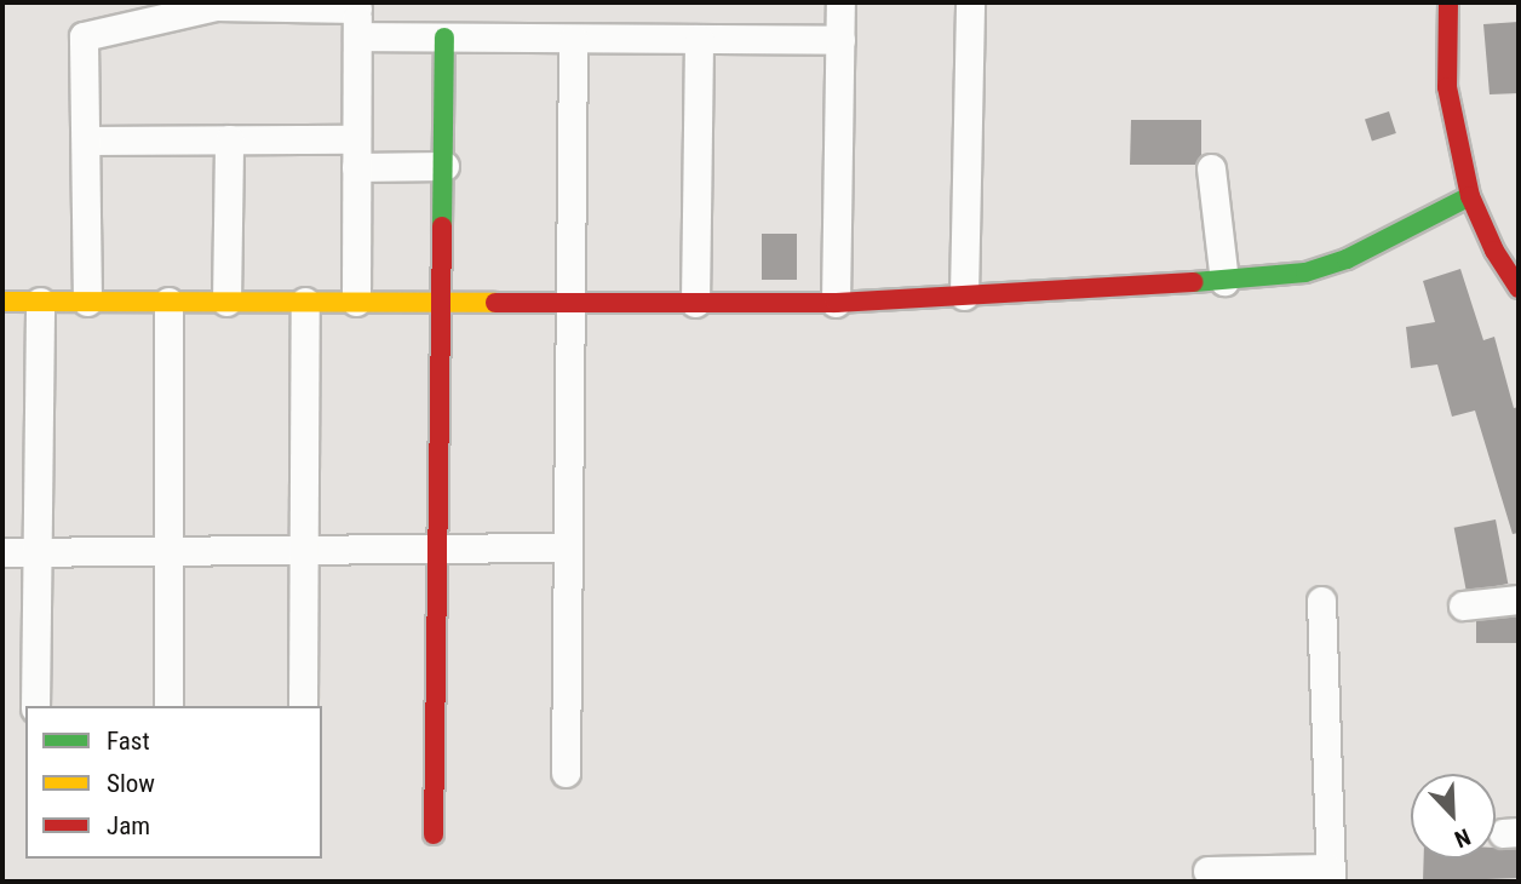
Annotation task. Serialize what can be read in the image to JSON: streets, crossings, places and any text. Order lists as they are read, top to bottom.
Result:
{
  "legend": ["Fast", "Slow", "Jam"],
  "north": "bottom right"
}
